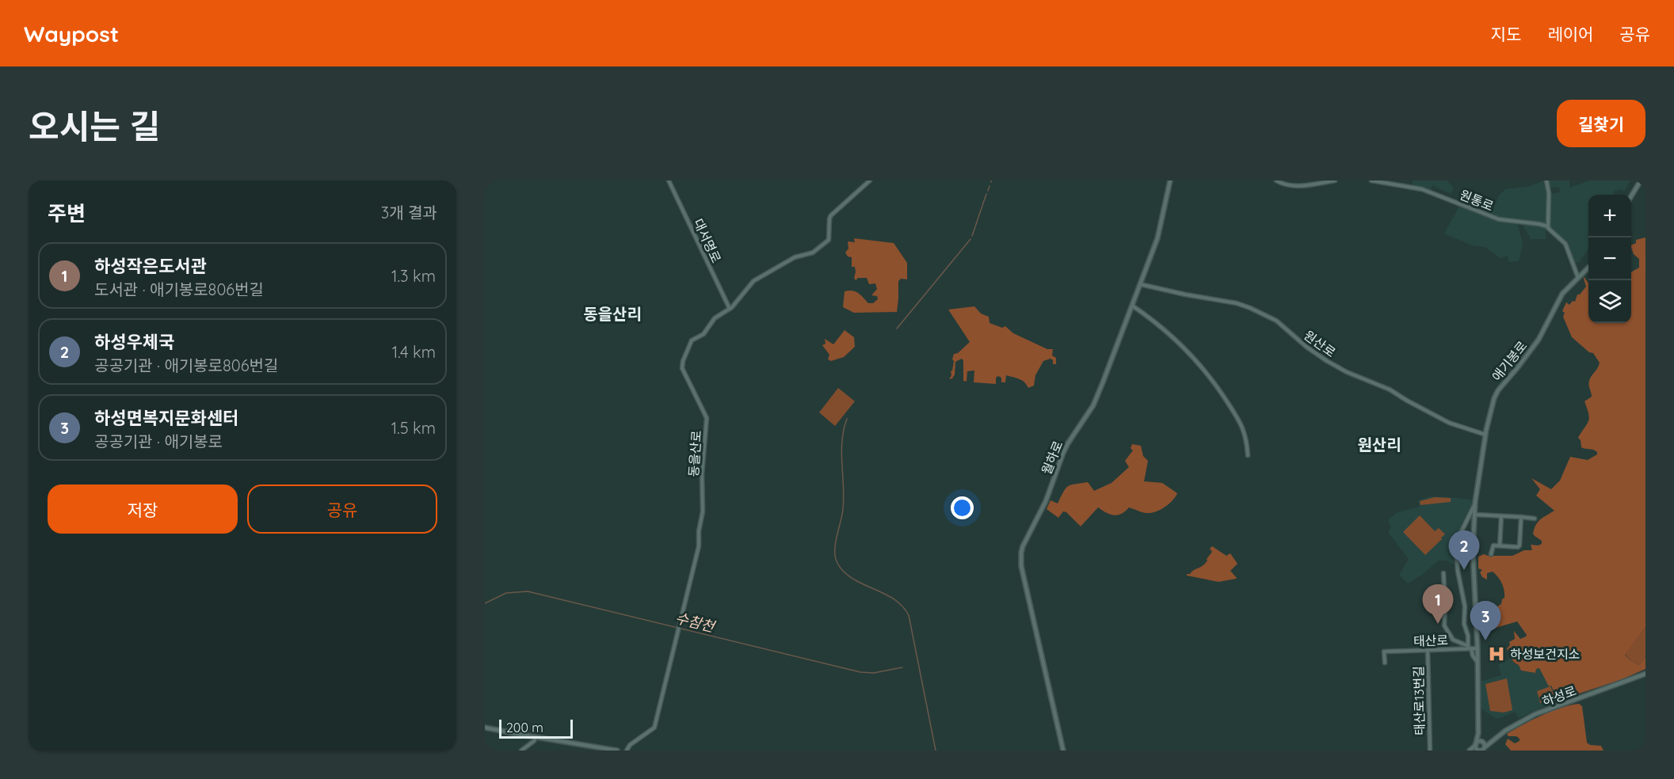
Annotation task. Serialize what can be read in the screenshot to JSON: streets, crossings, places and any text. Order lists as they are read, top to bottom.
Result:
{
  "streets": {
    "street": [
      "원통로",
      "대서명로",
      "원산로",
      "애기봉로",
      "동을산로",
      "월하로",
      "태산로",
      "하성로",
      "태산로13번길"
    ]
  },
  "crossings": [
    ["대서명로", "동을산로"],
    ["원산로", "애기봉로"],
    ["원산로", "월하로"],
    ["애기봉로", "태산로"],
    ["태산로", "태산로13번길"]
  ],
  "districts": ["동을산리", "원산리"],
  "water": ["수참천"],
  "places": {
    "hospital": ["하성보건지소"]
  },
  "scale_bar": "200 m",
  "page": {
    "header": "Waypost",
    "nav": ["지도", "레이어", "공유"],
    "title": "오시는 길",
    "buttons": [
      "길찾기",
      ["저장", "공유"]
    ],
    "heading": ["주변", "3개 결과"],
    "map_buttons": ["+", "−"],
    "list": [
      {
        "mark": "1",
        "name": "하성작은도서관",
        "note": "도서관 · 애기봉로806번길",
        "value": "1.3 km"
      },
      {
        "mark": "2",
        "name": "하성우체국",
        "note": "공공기관 · 애기봉로806번길",
        "value": "1.4 km"
      },
      {
        "mark": "3",
        "name": "하성면복지문화센터",
        "note": "공공기관 · 애기봉로",
        "value": "1.5 km"
      }
    ],
    "pins": ["2", "1", "3"],
    "scale": "200 m"
  }
}
